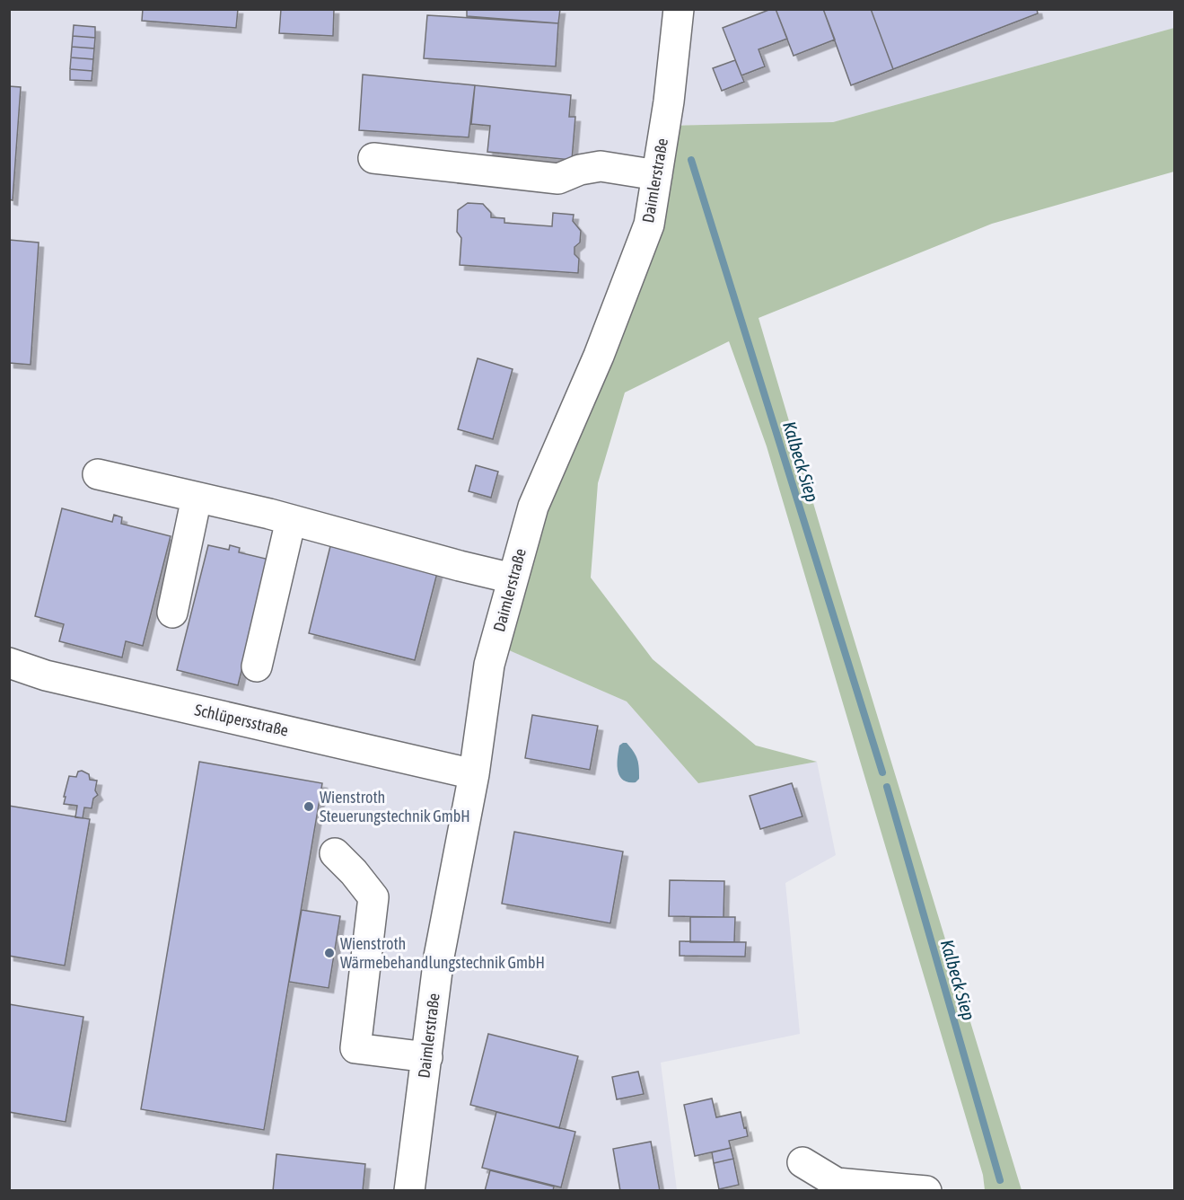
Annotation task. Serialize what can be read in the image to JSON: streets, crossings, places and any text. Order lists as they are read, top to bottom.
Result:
{
  "streets": {
    "street": ["Daimlerstraße", "Schlüpersstraße"]
  },
  "crossings": [
    ["Daimlerstraße", "Schlüpersstraße"]
  ],
  "water": ["Kalbeck Siep"],
  "places": ["Wienstroth Steuerungstechnik GmbH", "Wienstroth Wärmebehandlungstechnik GmbH"]
}
